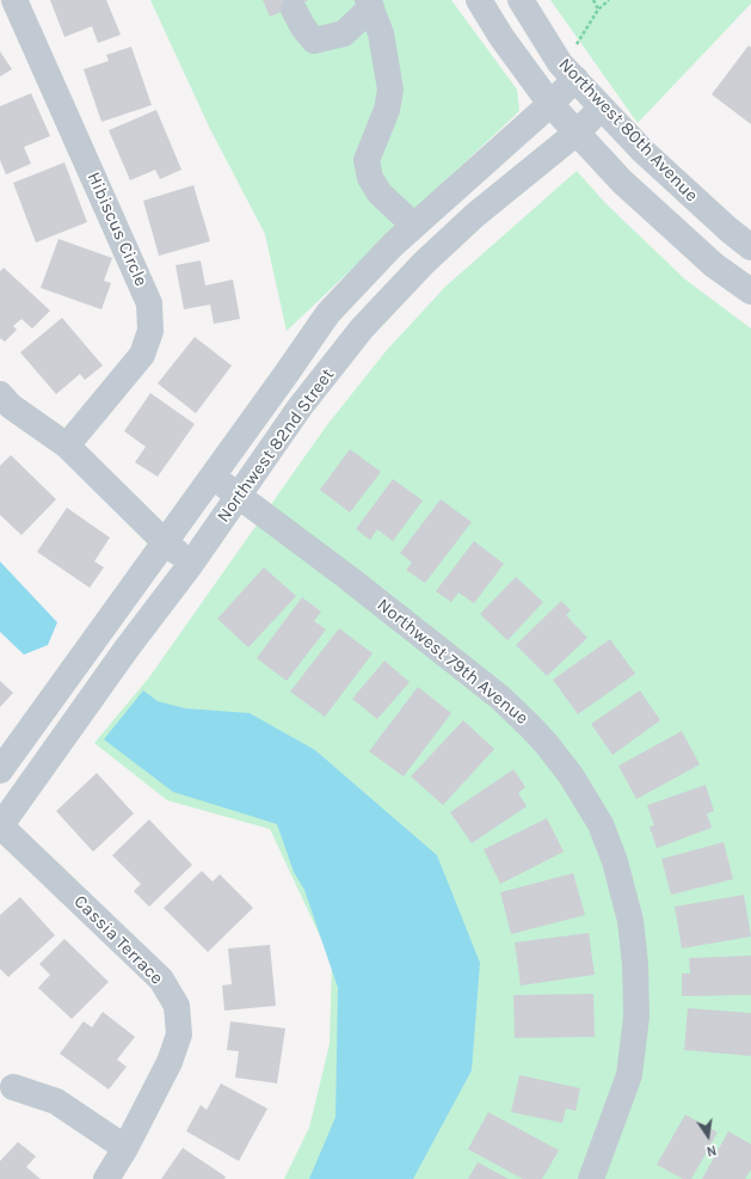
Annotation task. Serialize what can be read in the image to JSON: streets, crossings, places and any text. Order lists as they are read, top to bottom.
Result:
{
  "streets": {
    "street": [
      "Northwest 80th Avenue",
      "Hibiscus Circle",
      "Northwest 82nd Street",
      "Northwest 79th Avenue",
      "Cassia Terrace"
    ]
  },
  "crossings": [
    ["Northwest 80th Avenue", "Northwest 82nd Street"],
    ["Northwest 82nd Street", "Northwest 79th Avenue"],
    ["Northwest 82nd Street", "Cassia Terrace"]
  ],
  "north": "bottom"
}
